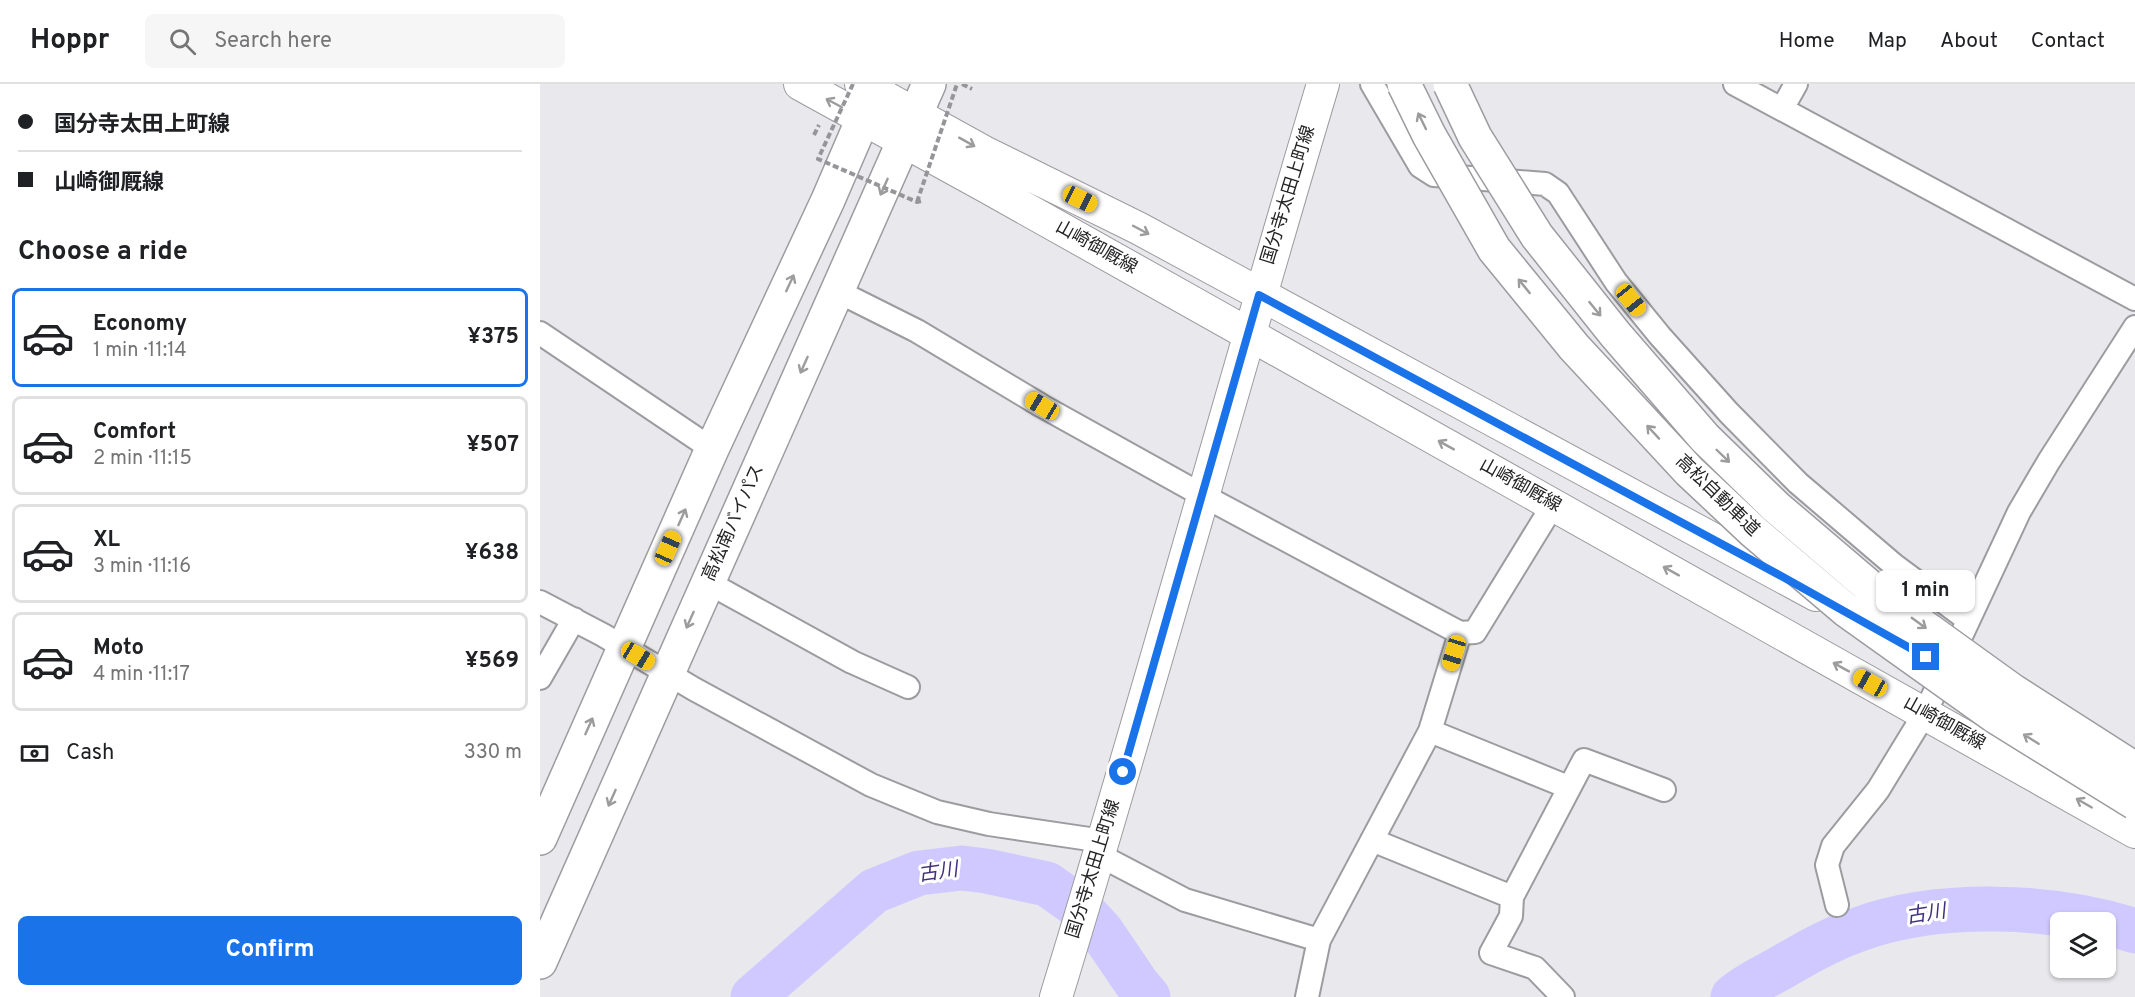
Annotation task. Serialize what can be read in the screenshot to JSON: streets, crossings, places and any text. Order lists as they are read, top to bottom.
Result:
{
  "streets": {
    "highway": ["高松自動車道", "高松南バイパス"],
    "main road": ["国分寺太田上町線", "山崎御厩線"]
  },
  "crossings": [
    ["国分寺太田上町線", "山崎御厩線"],
    ["山崎御厩線", "高松南バイパス"]
  ],
  "water": ["古川"],
  "page": {
    "header": "Hoppr",
    "search": "Search here",
    "nav": [
      "Home",
      "Map",
      "About",
      "Contact"
    ],
    "banner": ["国分寺太田上町線", "山崎御厩線"],
    "heading": "Choose a ride",
    "list": [
      {
        "name": "Economy",
        "note": "1 min · 11:14",
        "value": "¥375"
      },
      {
        "name": "Comfort",
        "note": "2 min · 11:15",
        "value": "¥507"
      },
      {
        "name": "XL",
        "note": "3 min · 11:16",
        "value": "¥638"
      },
      {
        "name": "Moto",
        "note": "4 min · 11:17",
        "value": "¥569"
      }
    ],
    "bubble": "1 min",
    "pay": ["Cash", "330 m"],
    "buttons": "Confirm"
  }
}
